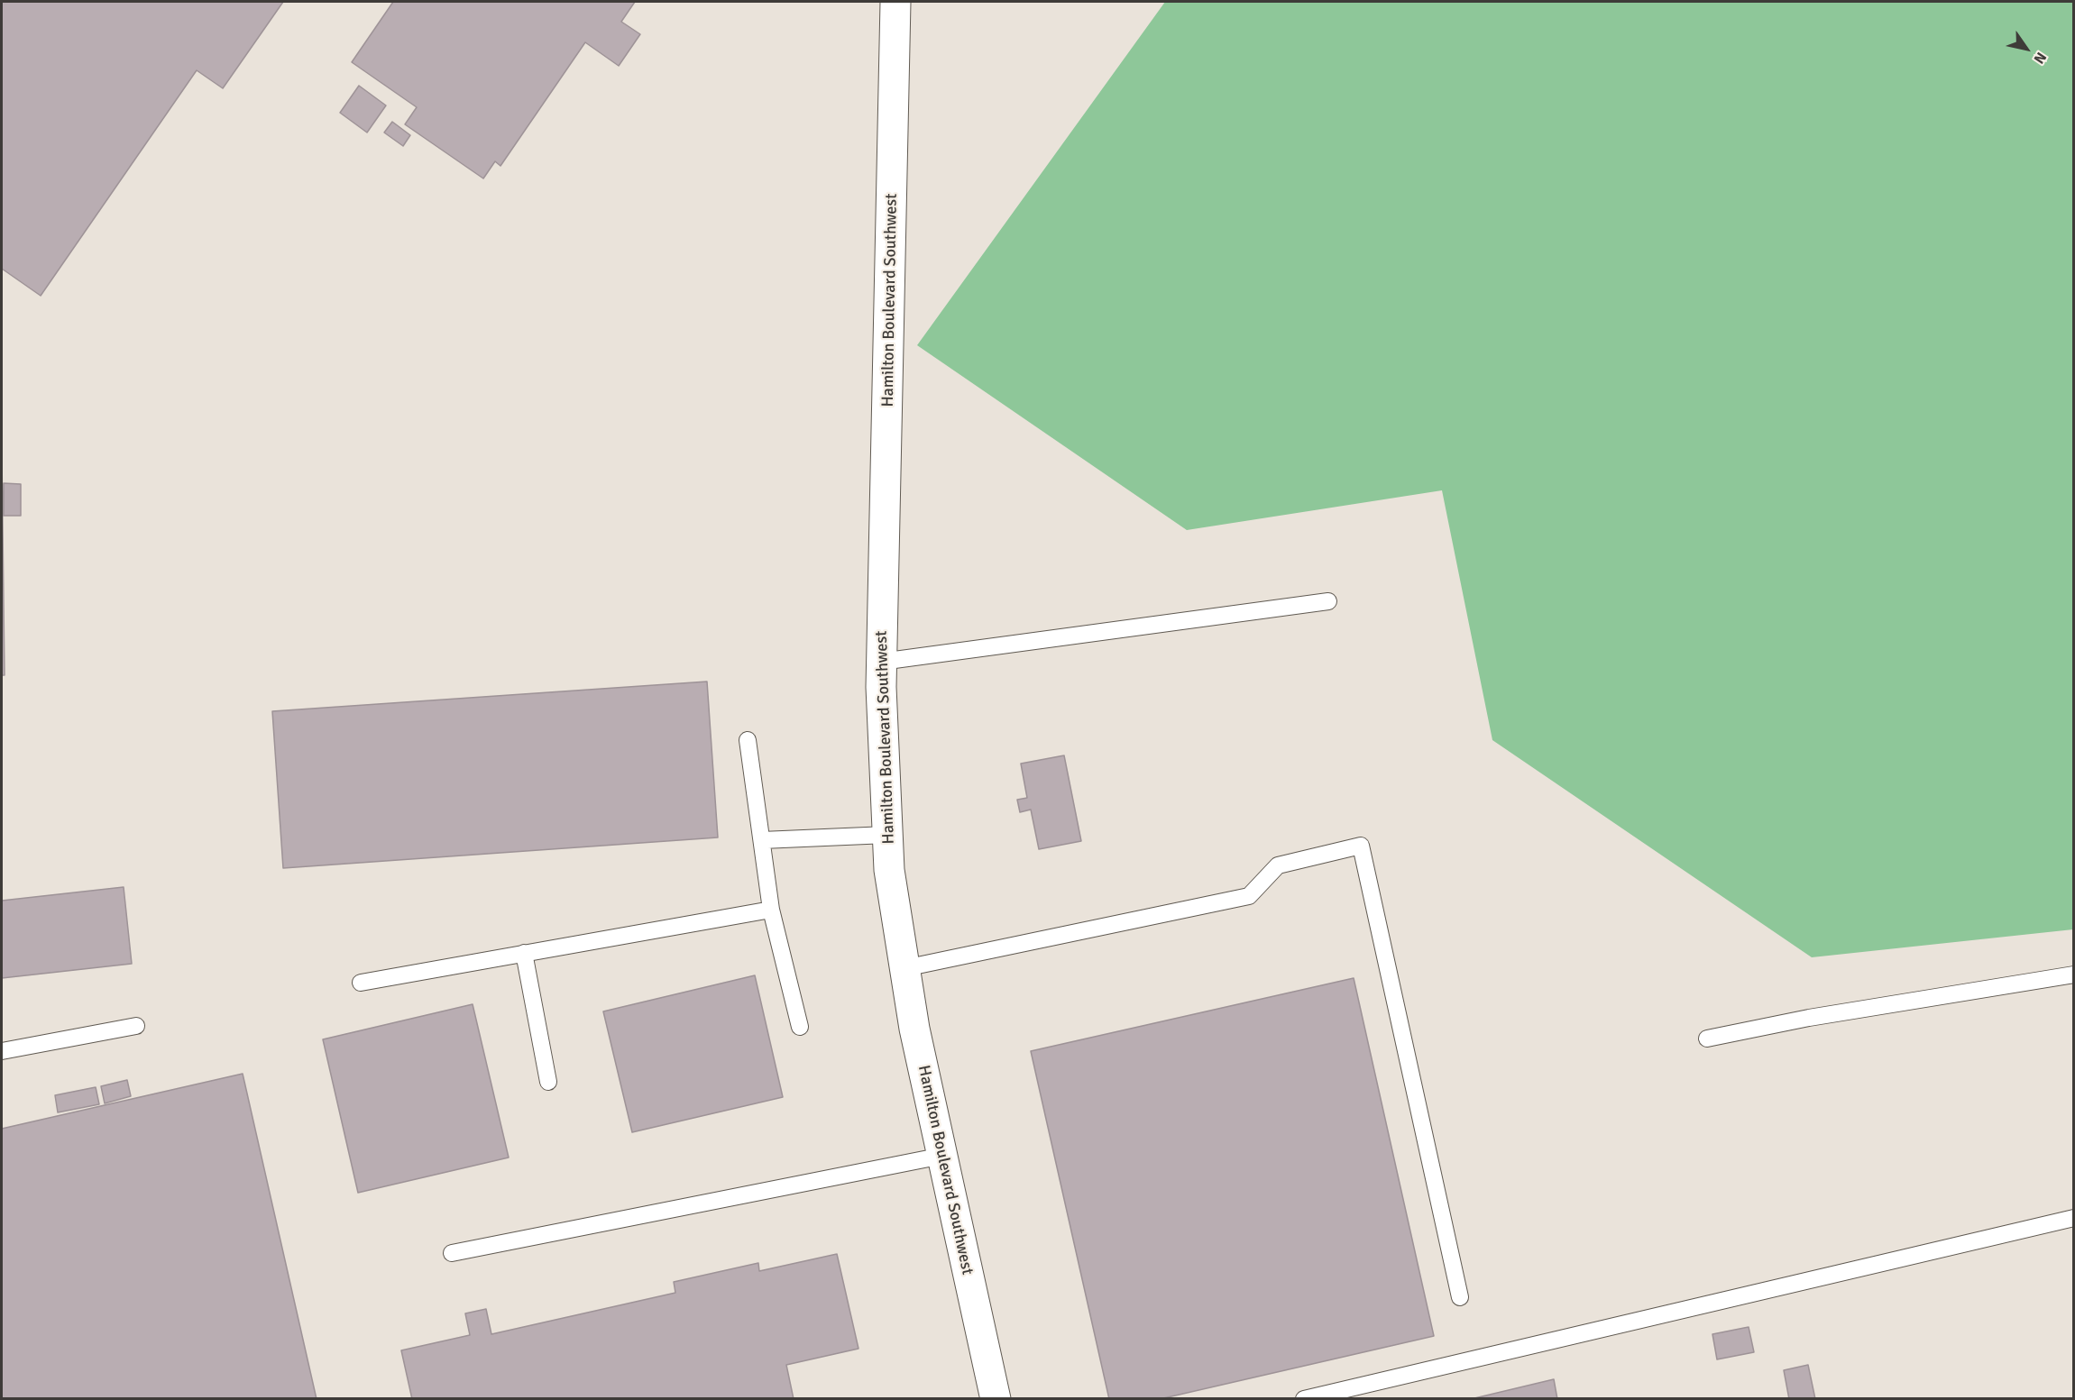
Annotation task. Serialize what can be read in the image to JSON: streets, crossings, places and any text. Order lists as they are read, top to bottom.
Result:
{
  "streets": {
    "street": ["Hamilton Boulevard Southwest"]
  },
  "north": "bottom right"
}
